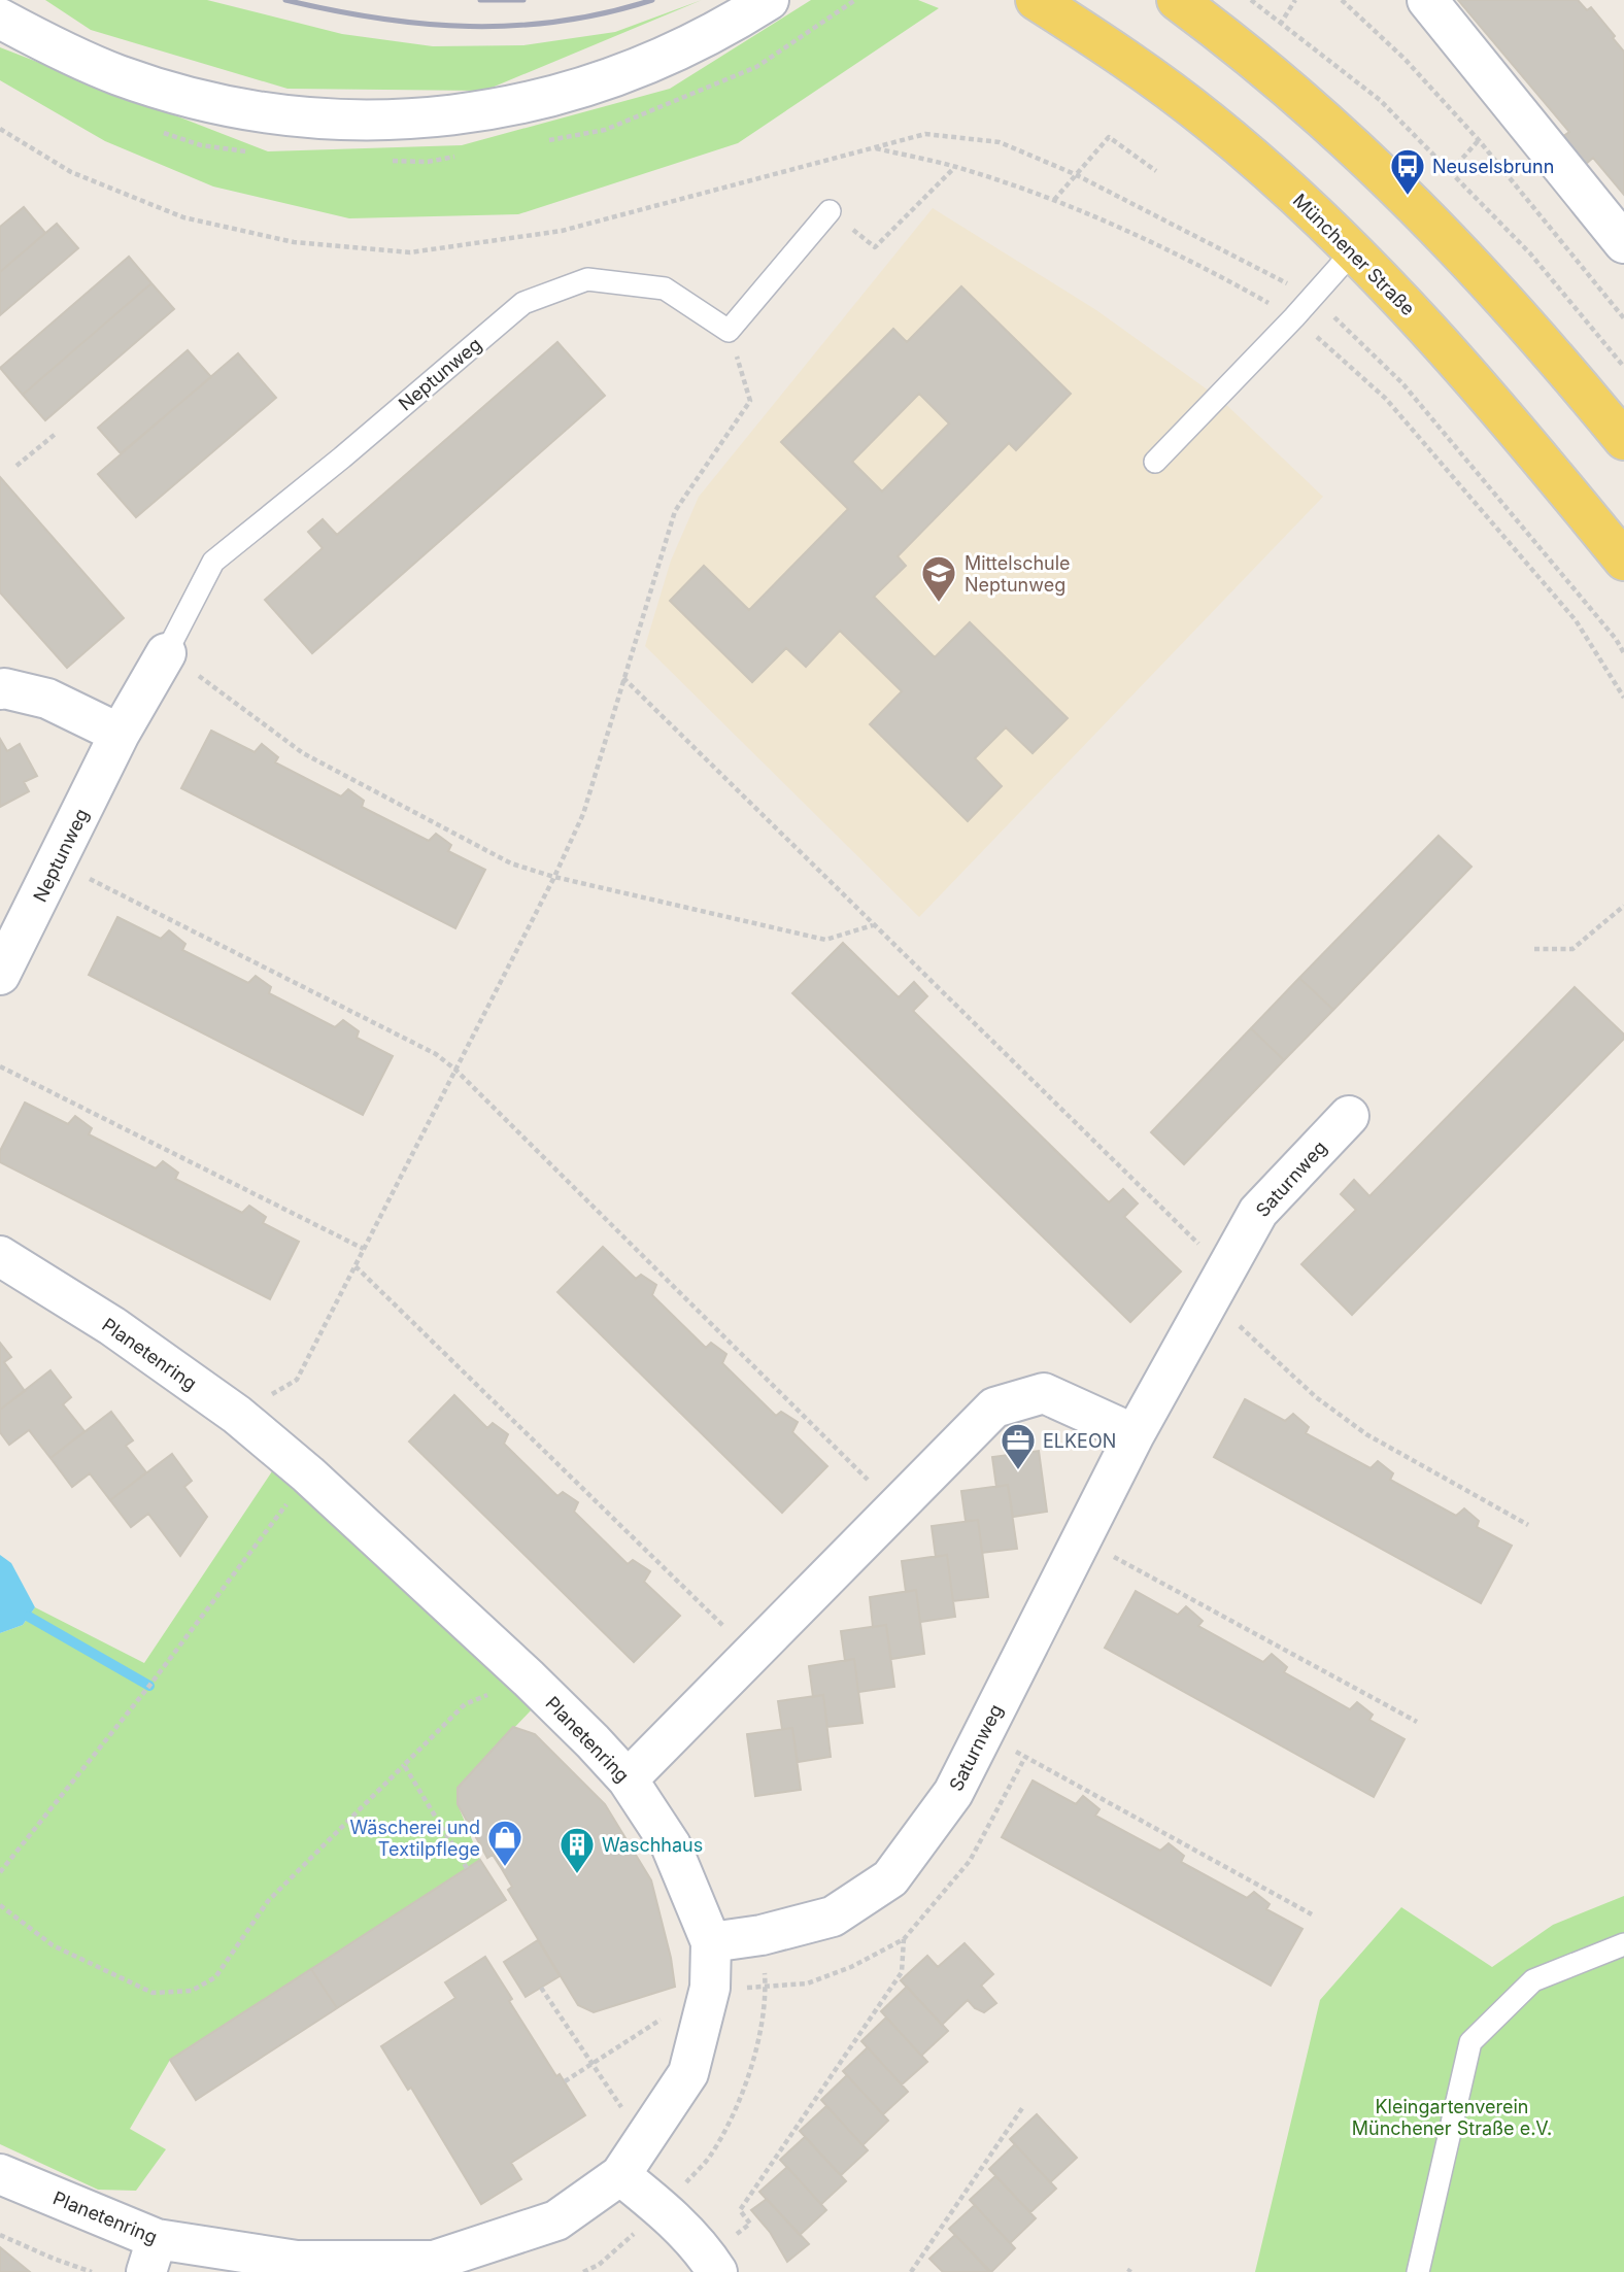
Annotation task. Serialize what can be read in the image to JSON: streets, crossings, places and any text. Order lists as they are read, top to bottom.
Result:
{
  "streets": {
    "main road": ["Münchener Straße"],
    "street": ["Neptunweg", "Saturnweg", "Planetenring"]
  },
  "crossings": [
    ["Saturnweg", "Planetenring"]
  ],
  "parks": ["Kleingartenverein Münchener Straße e.V."],
  "places": {
    "bus stop": ["Neuselsbrunn"],
    "school or university": ["Mittelschule Neptunweg"],
    "office": ["ELKEON"],
    "shop": ["Wäscherei und Textilpflege"],
    "building": ["Waschhaus"]
  }
}
